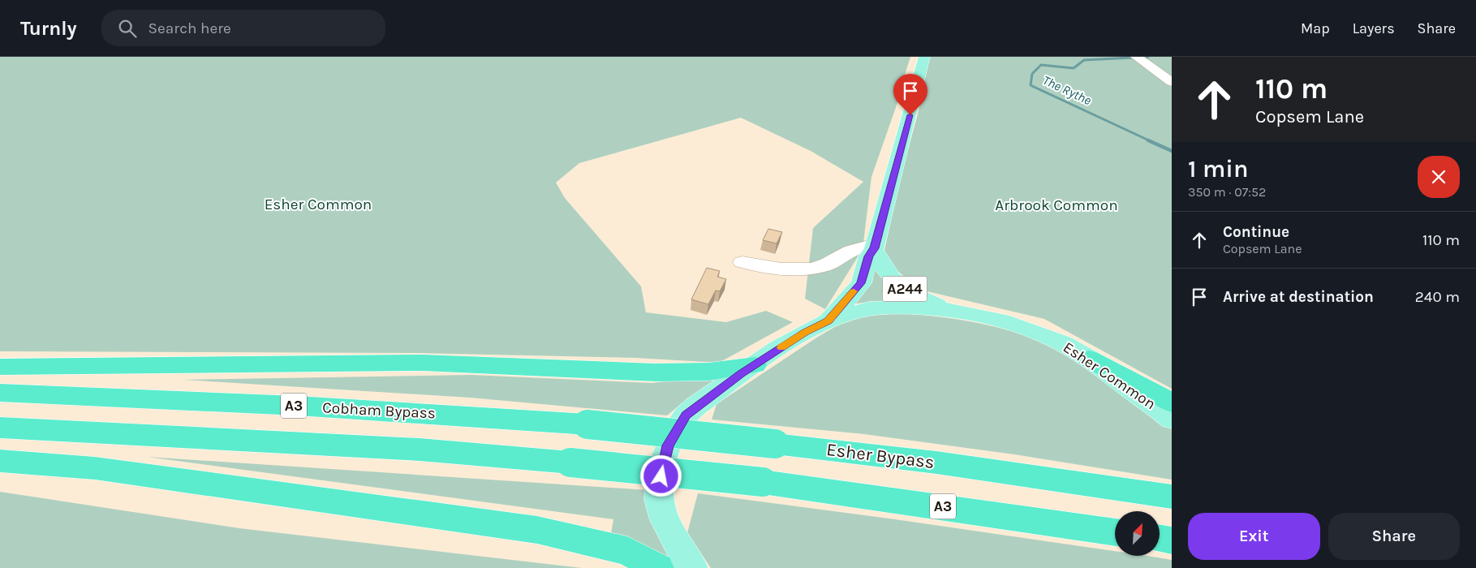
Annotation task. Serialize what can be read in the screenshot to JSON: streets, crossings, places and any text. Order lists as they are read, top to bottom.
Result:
{
  "streets": {
    "highway": ["A3", "Cobham Bypass", "Esher Bypass"],
    "main road": ["A244", "Esher Common"]
  },
  "crossings": [
    ["A244", "Esher Common"],
    ["Cobham Bypass", "Esher Bypass"]
  ],
  "water": ["The Rythe"],
  "parks": ["Esher Common", "Arbrook Common"],
  "north": "top right",
  "page": {
    "header": "Turnly",
    "search": "Search here",
    "nav": ["Map", "Layers", "Share"],
    "turn": ["110 m", "Copsem Lane"],
    "heading": ["1 min", "350 m · 07:52"],
    "list": [
      {
        "name": "Continue",
        "note": "Copsem Lane",
        "value": "110 m"
      },
      {
        "name": "Arrive at destination",
        "value": "240 m"
      }
    ],
    "buttons": ["Exit", "Share"]
  }
}
